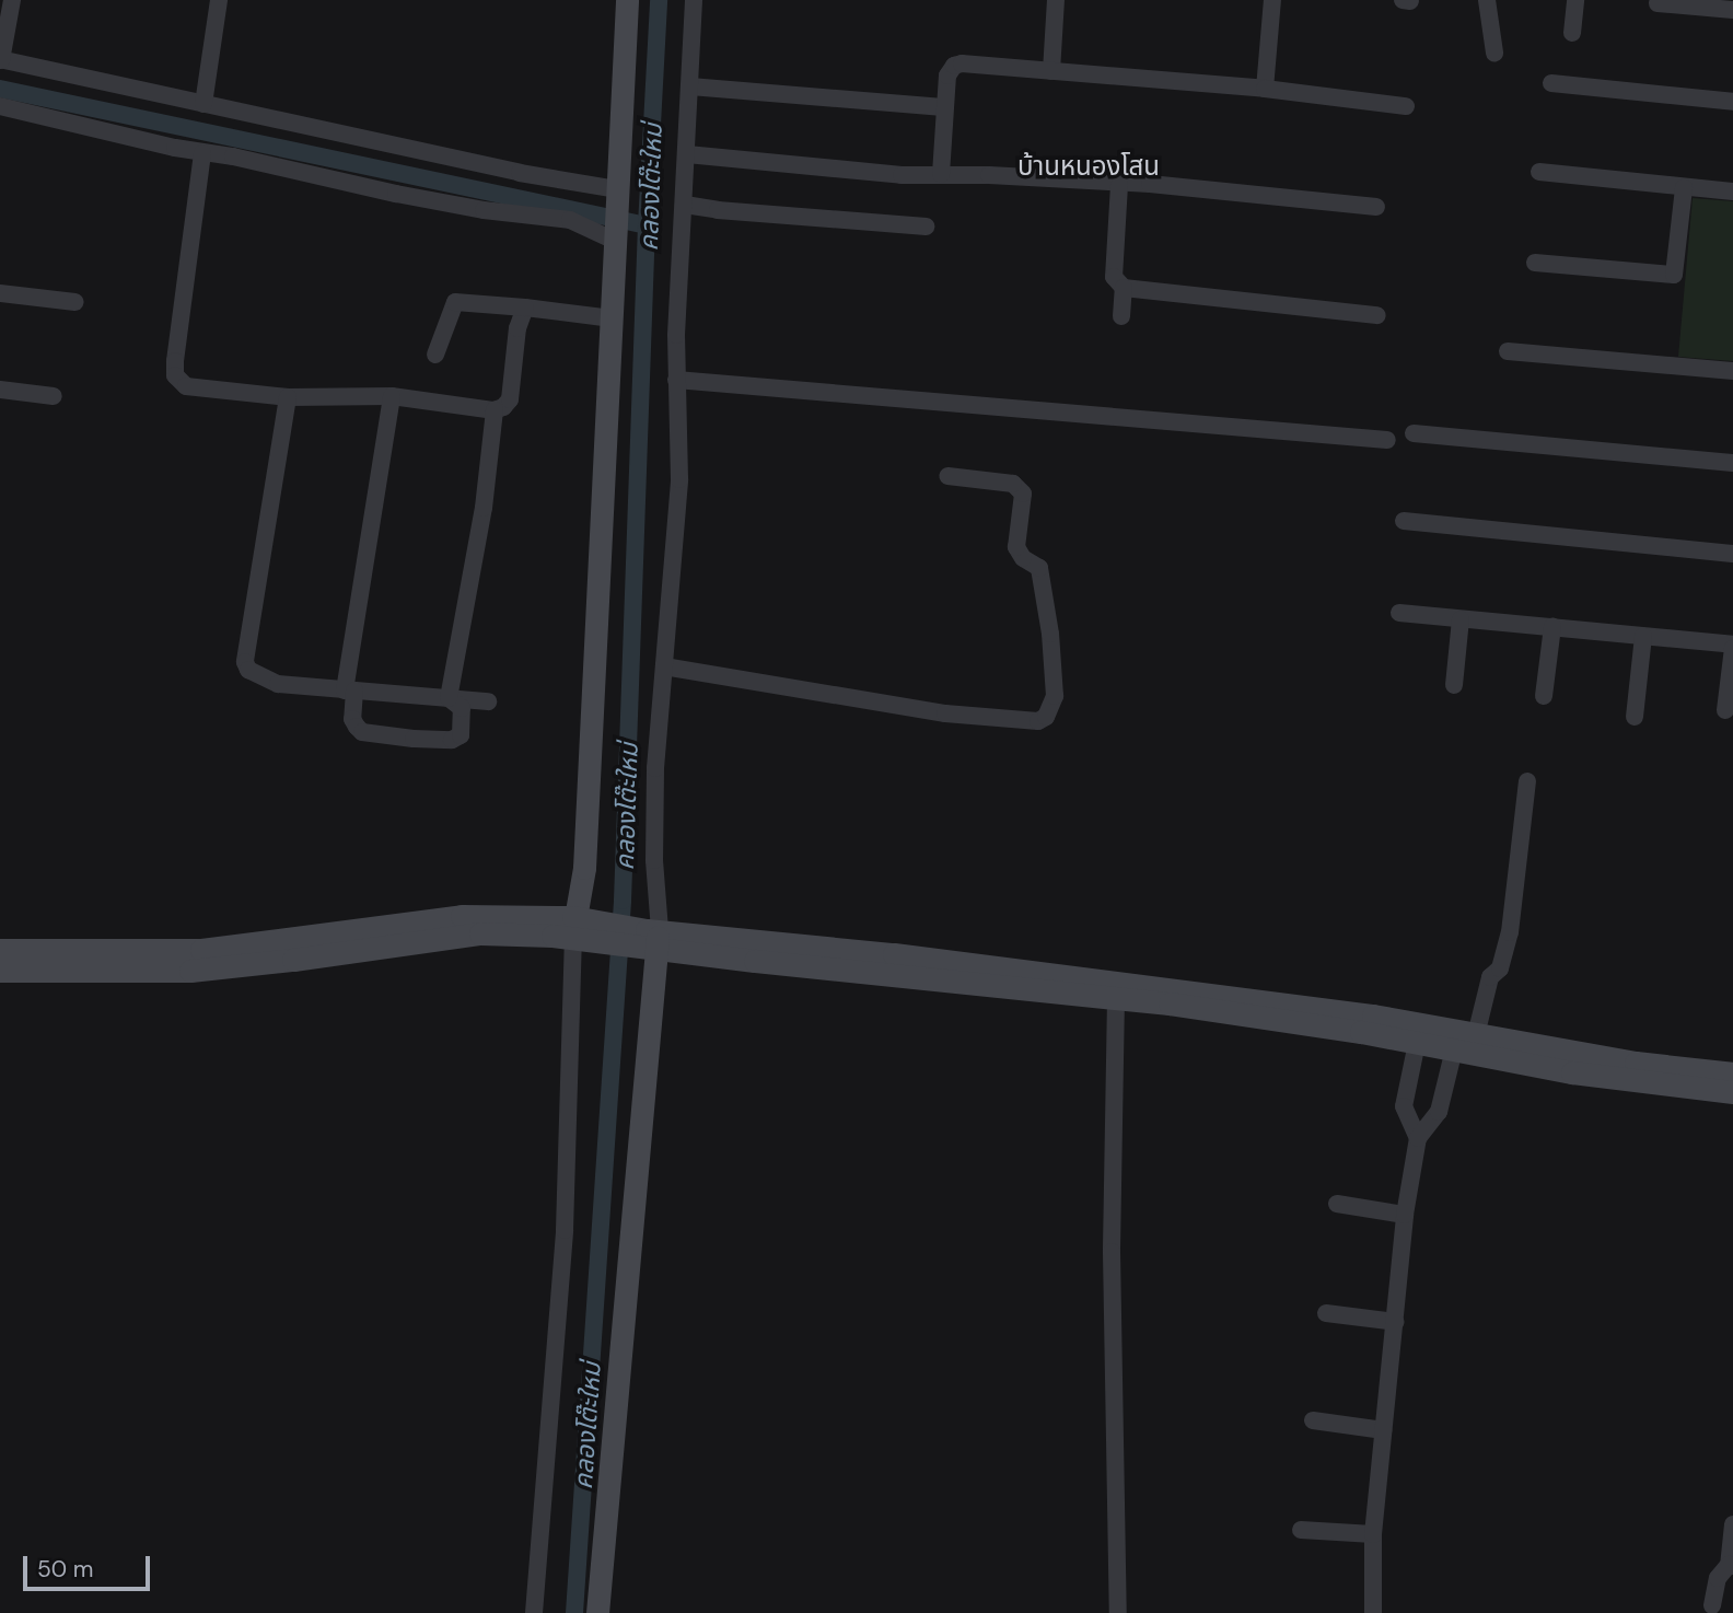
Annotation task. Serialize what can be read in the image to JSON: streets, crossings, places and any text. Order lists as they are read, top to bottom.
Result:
{
  "districts": ["บ้านหนองโสน"],
  "water": ["คลองโต๊ะใหม่"],
  "scale_bar": "50 m"
}
